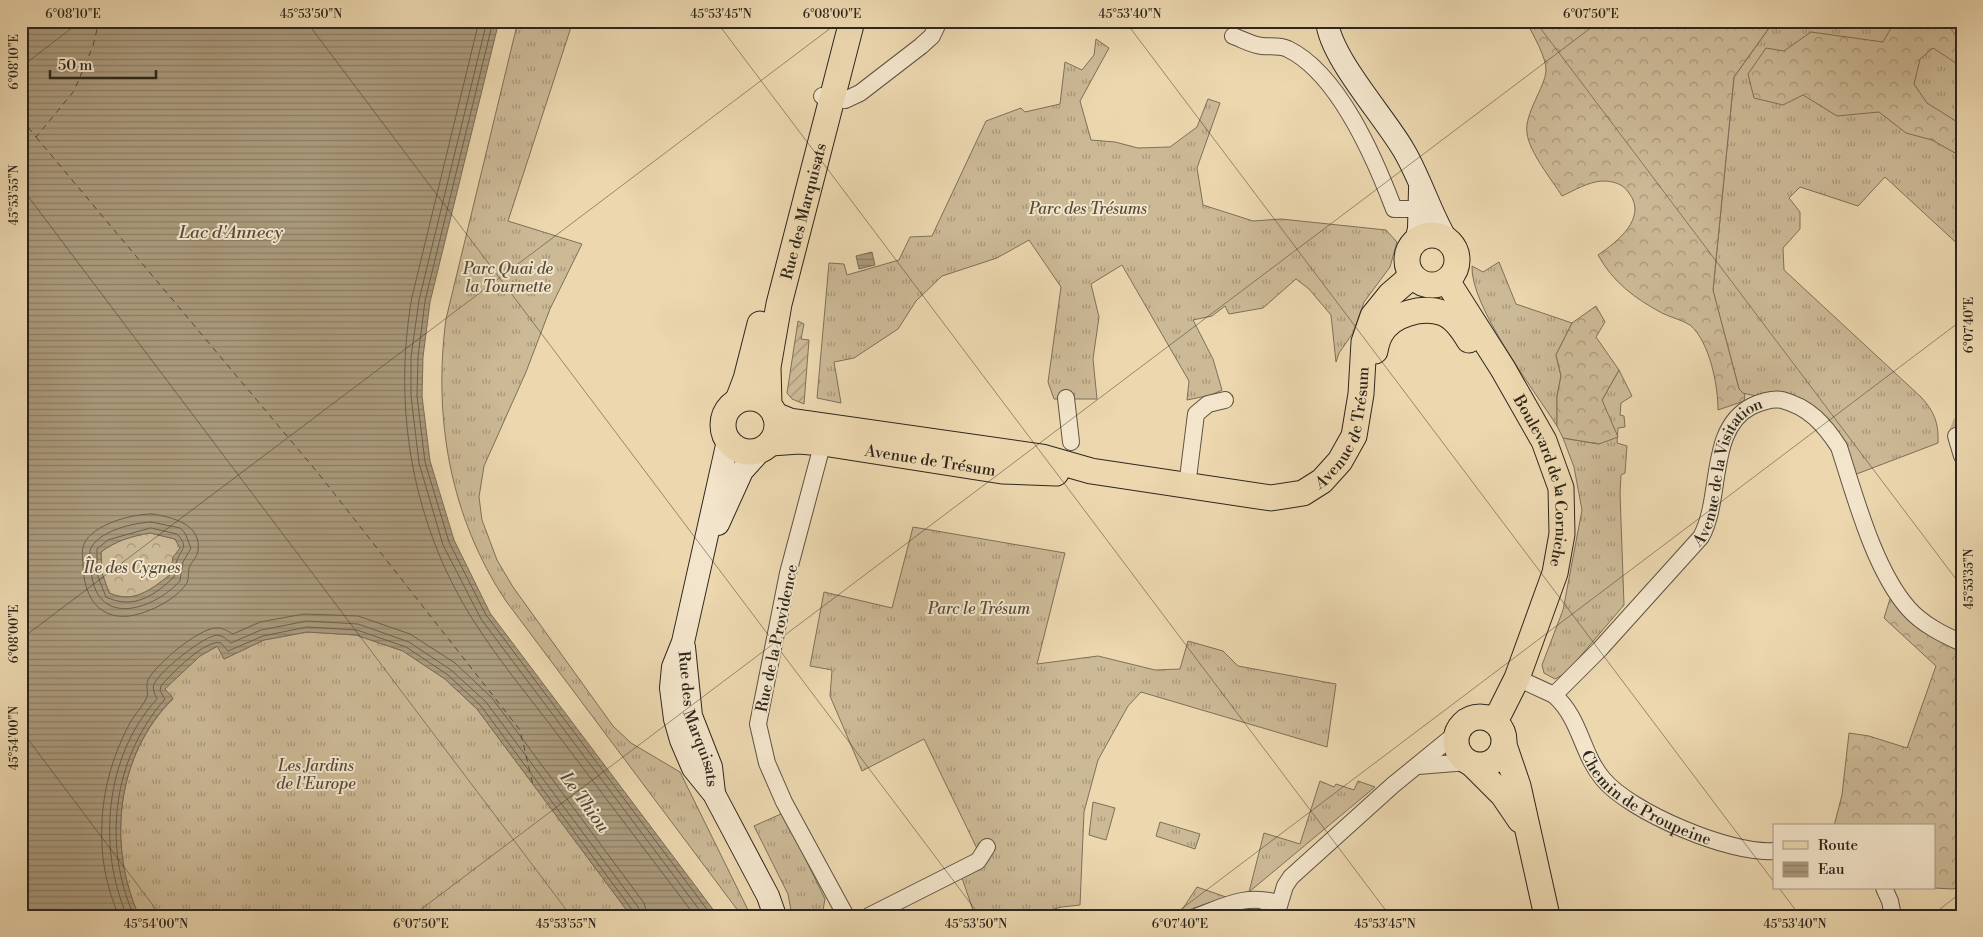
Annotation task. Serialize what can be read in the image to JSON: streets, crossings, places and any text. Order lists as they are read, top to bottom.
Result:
{
  "streets": {
    "main road": ["Rue des Marquisats", "Avenue de Trésum", "Boulevard de la Corniche"],
    "street": ["Avenue de la Visitation", "Rue de la Providence", "Chemin de Proupeine"]
  },
  "crossings": [
    ["Rue des Marquisats", "Avenue de Trésum"],
    ["Avenue de Trésum", "Boulevard de la Corniche"],
    ["Avenue de Trésum", "Rue de la Providence"],
    ["Avenue de la Visitation", "Chemin de Proupeine"]
  ],
  "water": ["Lac d'Annecy", "Le Thiou"],
  "parks": [
    "Parc des Trésums",
    "Parc Quai de la Tournette",
    "Île des Cygnes",
    "Parc le Trésum",
    "Les Jardins de l'Europe"
  ],
  "legend": ["Route", "Eau"],
  "scale_bar": "50 m",
  "coordinates": [
    "6°08'10\"E",
    "45°53'50\"N",
    "45°53'45\"N",
    "6°08'00\"E",
    "45°53'40\"N",
    "6°07'50\"E",
    "45°53'55\"N",
    "6°07'40\"E",
    "45°53'35\"N",
    "45°54'00\"N"
  ]
}
